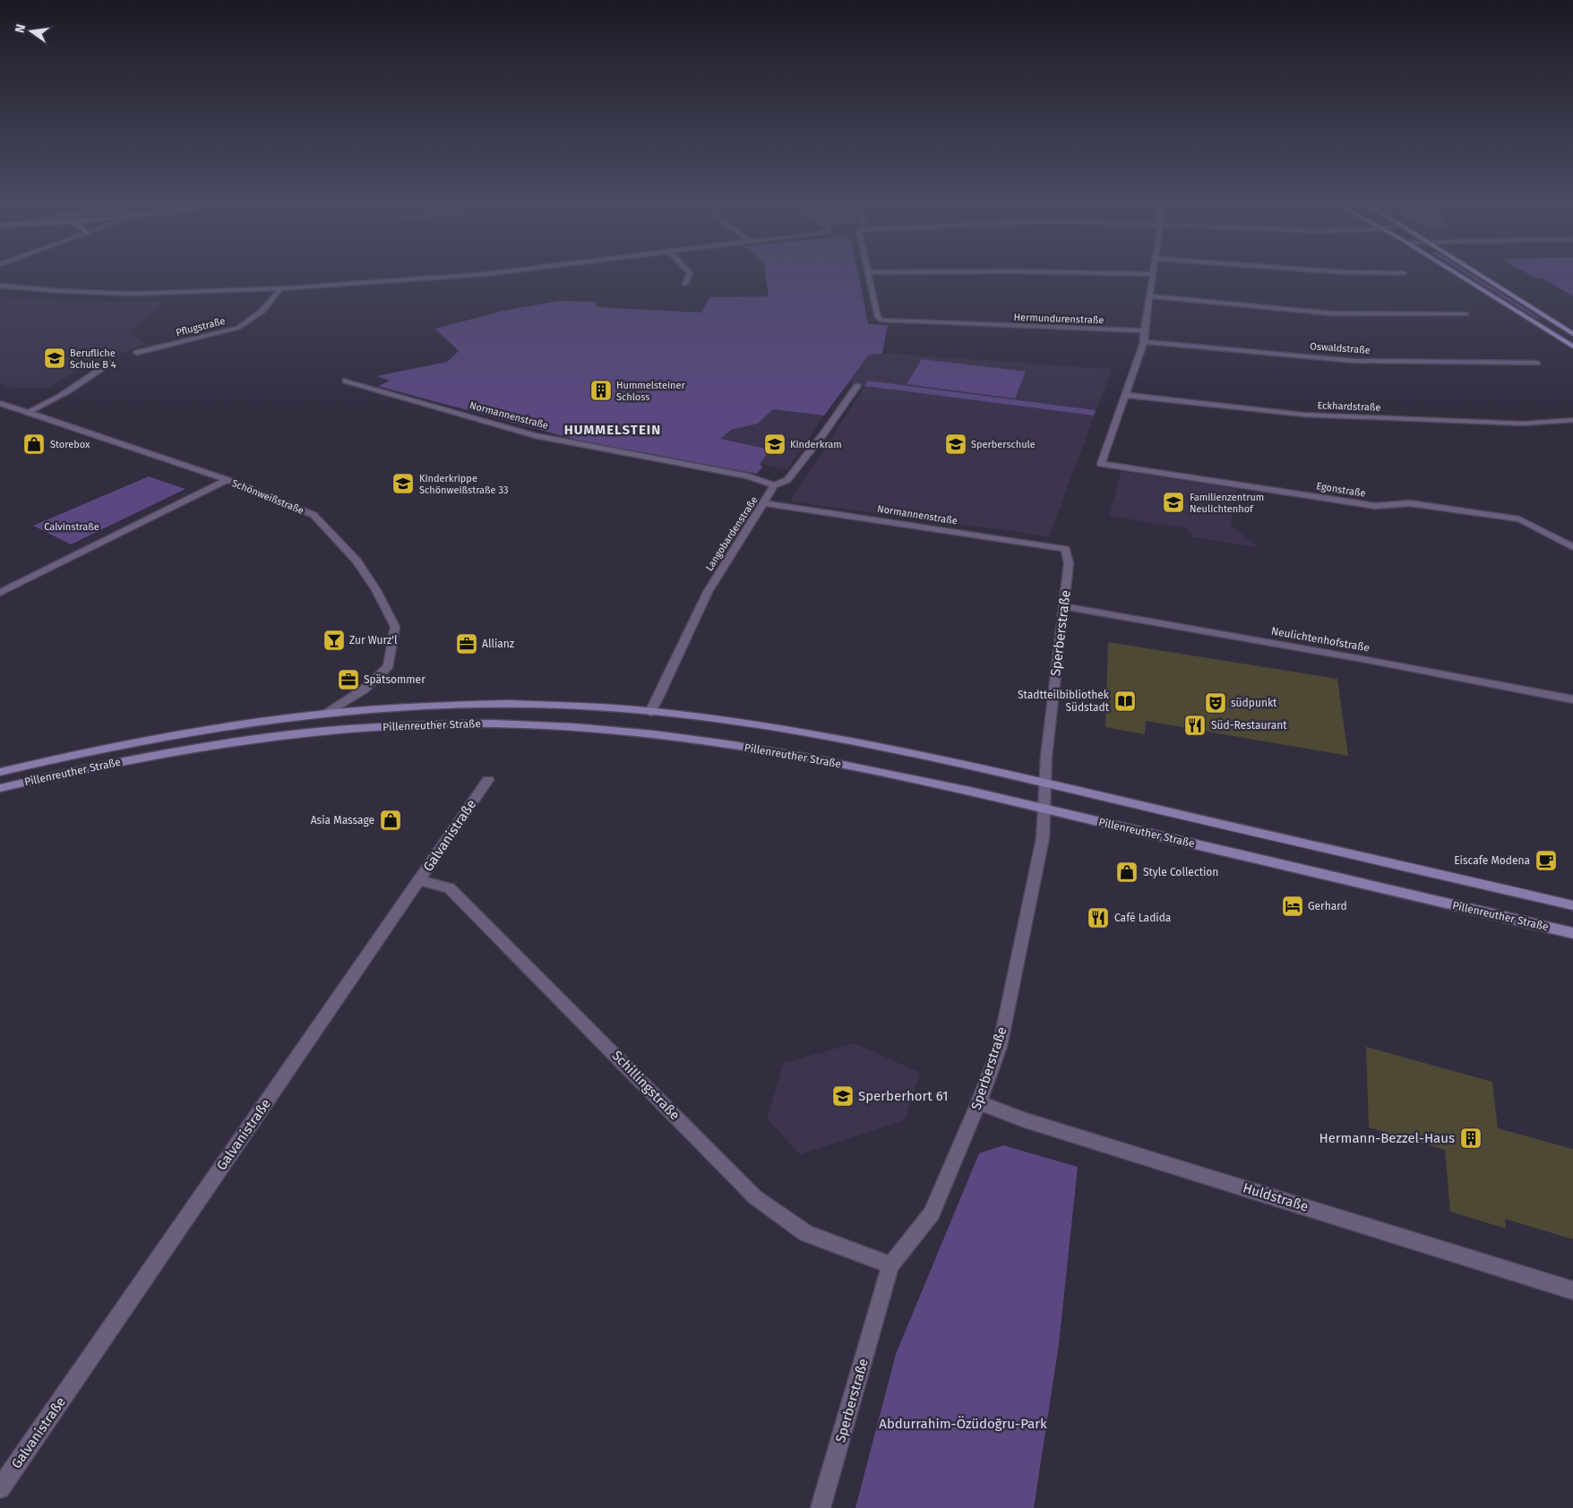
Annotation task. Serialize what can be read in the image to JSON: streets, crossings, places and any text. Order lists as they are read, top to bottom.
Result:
{
  "streets": {
    "main road": ["Pillenreuther Straße"],
    "street": [
      "Hermundurenstraße",
      "Pflugstraße",
      "Oswaldstraße",
      "Eckhardstraße",
      "Normannenstraße",
      "Egonstraße",
      "Schönweißstraße",
      "Langobardenstraße",
      "Sperberstraße",
      "Neulichtenhofstraße",
      "Galvanistraße",
      "Schillingstraße",
      "Huldstraße"
    ]
  },
  "crossings": [
    ["Eckhardstraße", "Egonstraße"],
    ["Normannenstraße", "Langobardenstraße"],
    ["Normannenstraße", "Sperberstraße"],
    ["Schönweißstraße", "Pillenreuther Straße"],
    ["Langobardenstraße", "Pillenreuther Straße"],
    ["Sperberstraße", "Neulichtenhofstraße"],
    ["Sperberstraße", "Pillenreuther Straße"],
    ["Sperberstraße", "Schillingstraße"],
    ["Sperberstraße", "Huldstraße"],
    ["Galvanistraße", "Schillingstraße"]
  ],
  "districts": ["HUMMELSTEIN"],
  "parks": ["Calvinstraße", "Abdurrahim-Özüdoğru-Park"],
  "places": {
    "school or university": [
      "Berufliche Schule B 4",
      "Kinderkram",
      "Sperberschule",
      "Kinderkrippe Schönweißstraße 33",
      "Familienzentrum Neulichtenhof",
      "Sperberhort 61"
    ],
    "building": ["Hummelsteiner Schloss", "Hermann-Bezzel-Haus"],
    "shop": ["Storebox", "Asia Massage", "Style Collection"],
    "bar": ["Zur Wurz'l"],
    "office": ["Allianz", "Spätsommer"],
    "library": ["Stadtteilbibliothek Südstadt"],
    "theatre": ["südpunkt"],
    "restaurant": ["Süd-Restaurant", "Café Ladida"],
    "cafe": ["Eiscafe Modena"],
    "hotel": ["Gerhard"]
  },
  "north": "left"
}
